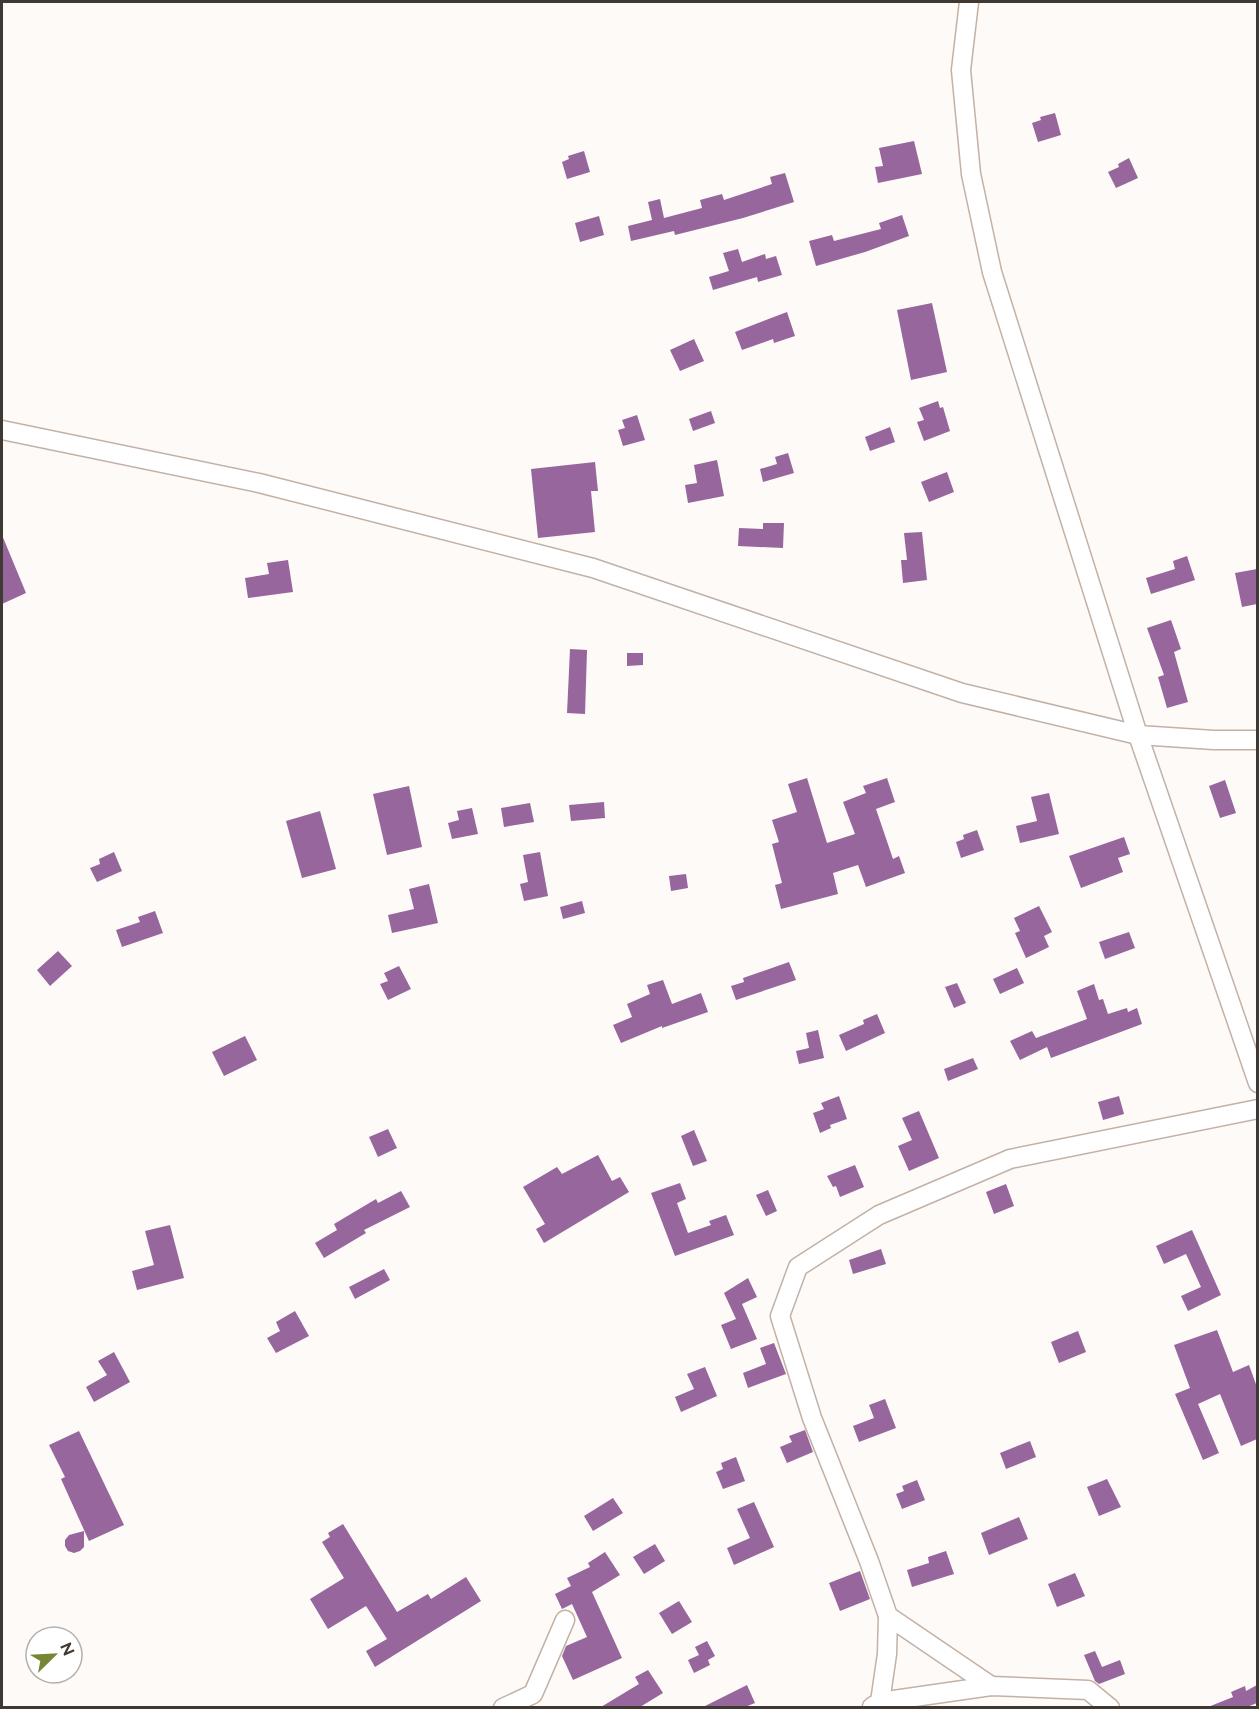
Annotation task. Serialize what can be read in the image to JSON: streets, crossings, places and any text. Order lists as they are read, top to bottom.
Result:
{
  "north": "top right"
}
